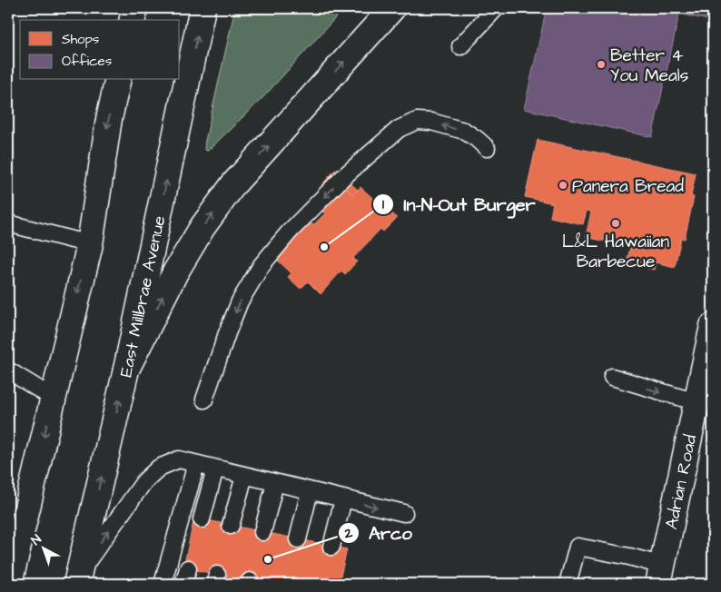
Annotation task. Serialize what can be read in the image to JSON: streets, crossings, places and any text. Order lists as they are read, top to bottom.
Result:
{
  "streets": {
    "main road": ["East Millbrae Avenue", "Adrian Road"]
  },
  "places": [
    "Better 4 You Meals",
    "Panera Bread",
    "L&L Hawaiian Barbecue",
    "In-N-Out Burger",
    "Arco"
  ],
  "legend": ["Shops", "Offices"],
  "north": "top left"
}
